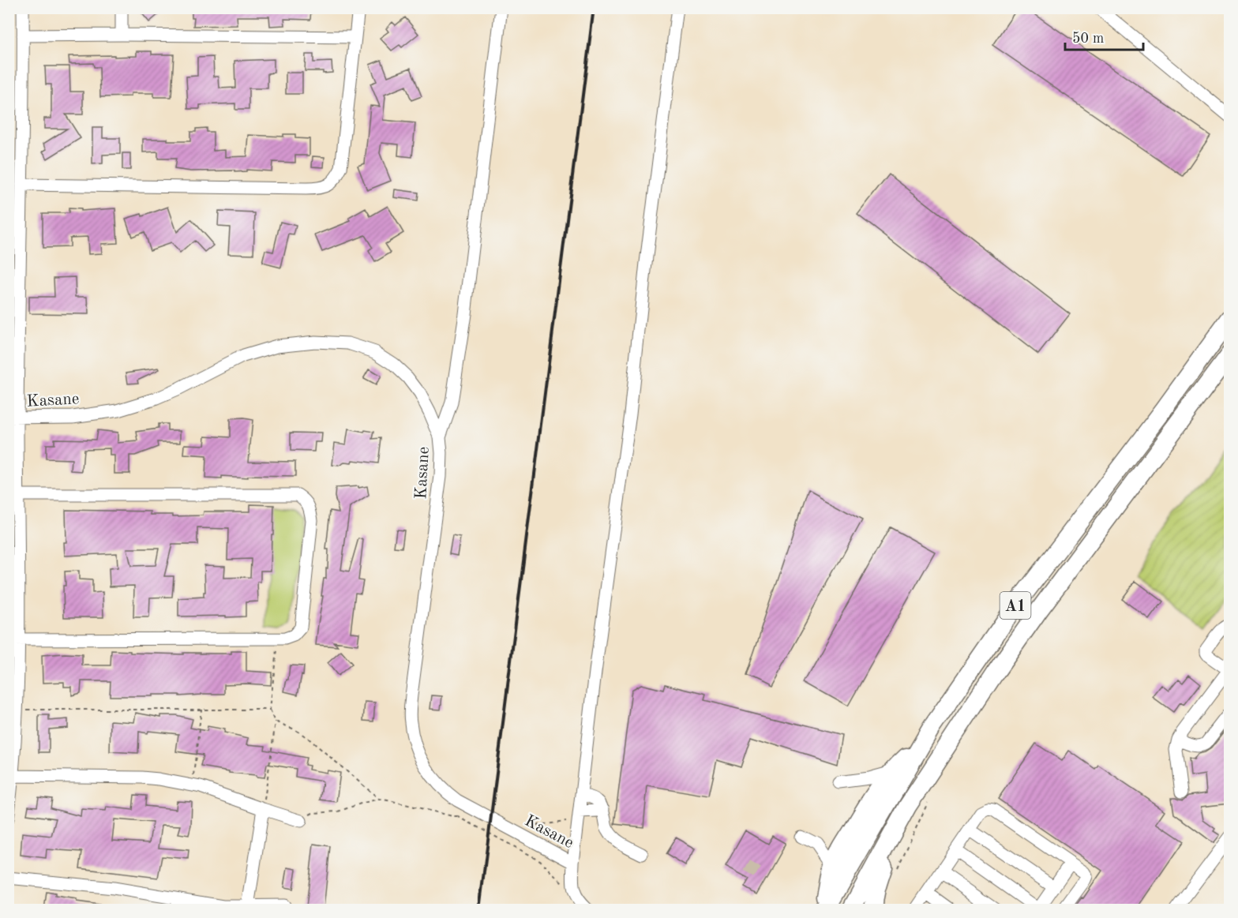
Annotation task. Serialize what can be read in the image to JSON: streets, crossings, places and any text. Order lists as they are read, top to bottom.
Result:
{
  "streets": {
    "highway": ["A1"],
    "street": ["Kasane"]
  },
  "scale_bar": "50 m"
}
